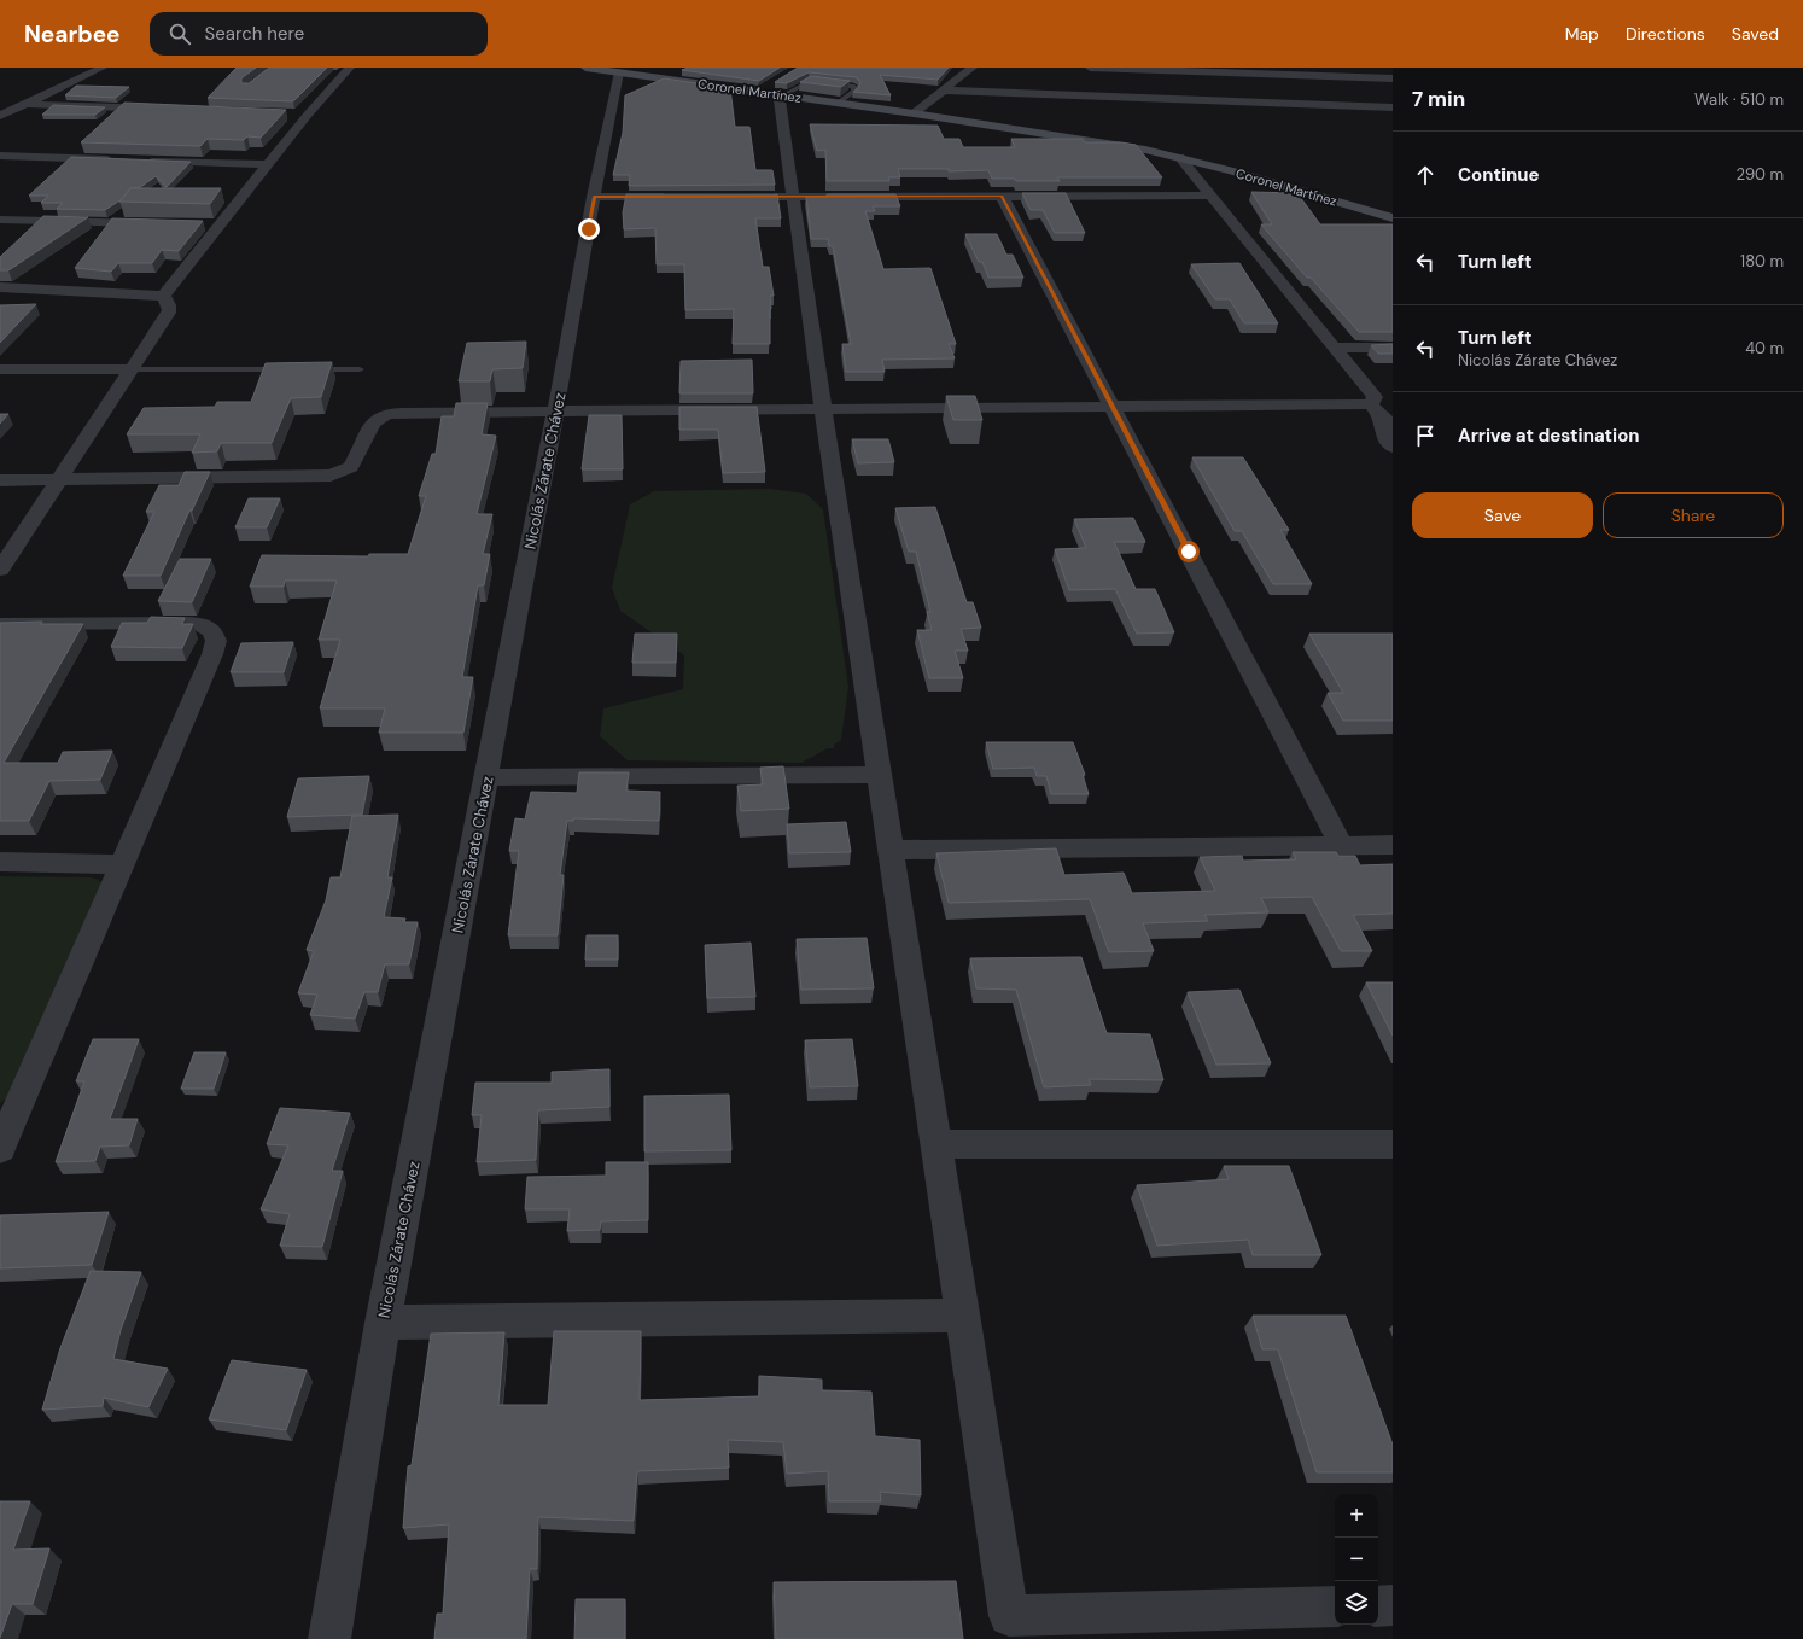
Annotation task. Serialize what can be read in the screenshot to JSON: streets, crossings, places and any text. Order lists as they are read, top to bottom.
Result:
{
  "streets": {
    "main road": ["Coronel Martínez"],
    "street": ["Nicolás Zárate Chávez"]
  },
  "crossings": [
    ["Coronel Martínez", "Nicolás Zárate Chávez"]
  ],
  "page": {
    "header": "Nearbee",
    "search": "Search here",
    "nav": ["Map", "Directions", "Saved"],
    "heading": ["7 min", "Walk · 510 m"],
    "list": [
      ["Continue", "290 m"],
      ["Turn left", "180 m"],
      ["Turn left", "Nicolás Zárate Chávez", "40 m"],
      "Arrive at destination"
    ],
    "buttons": ["Save", "Share"],
    "map_buttons": ["+", "−"]
  }
}
